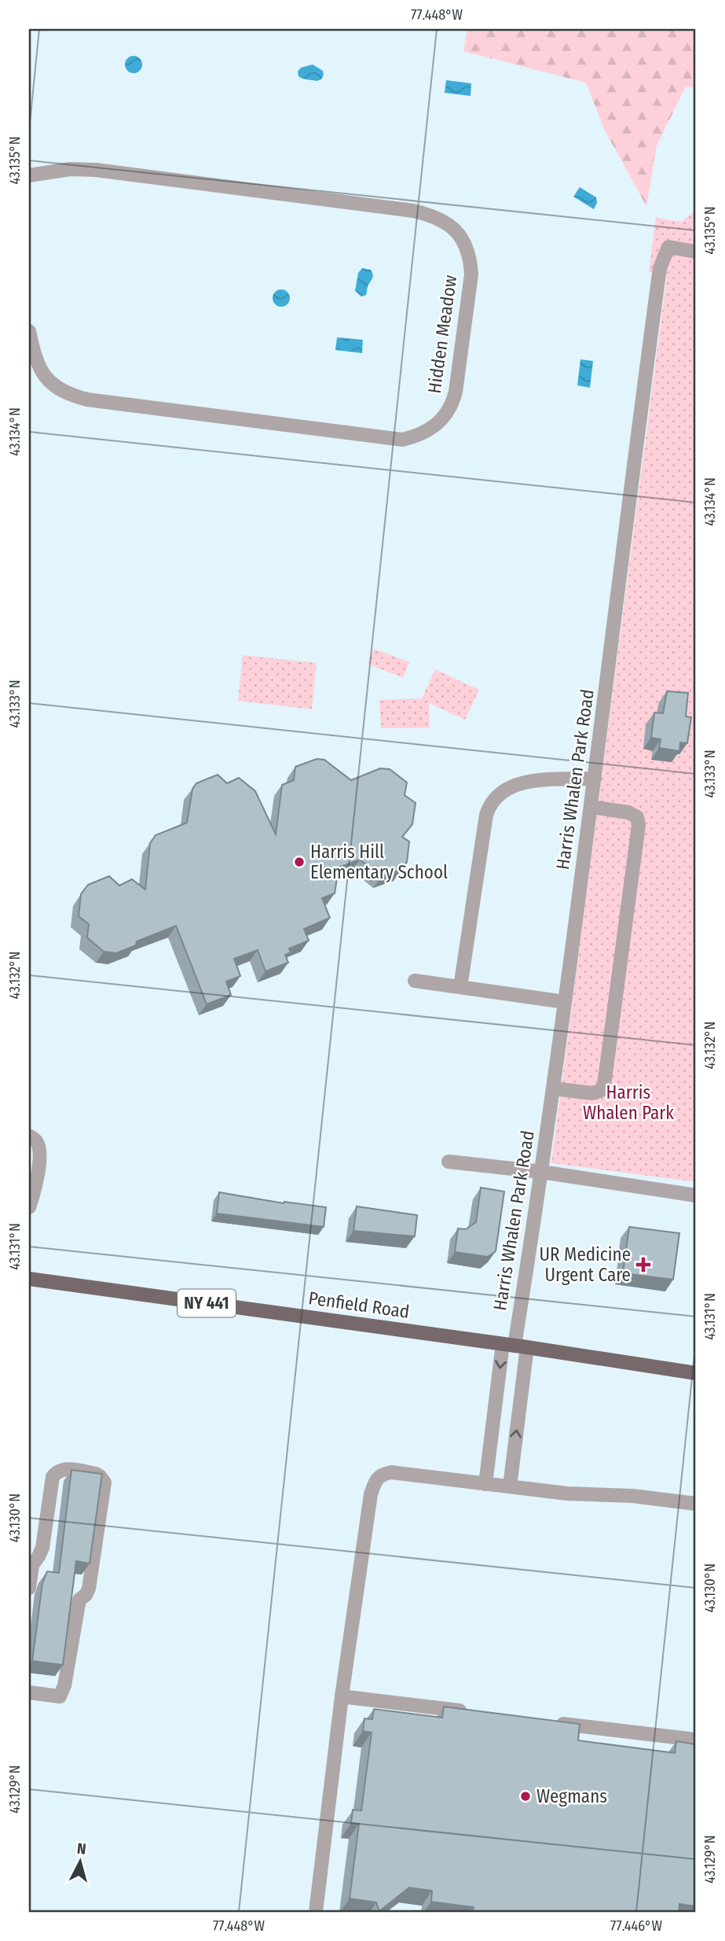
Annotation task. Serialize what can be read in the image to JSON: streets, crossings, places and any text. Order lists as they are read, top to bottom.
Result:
{
  "streets": {
    "main road": ["NY 441", "Penfield Road"],
    "street": ["Hidden Meadow", "Harris Whalen Park Road"]
  },
  "crossings": [
    ["Harris Whalen Park Road", "Penfield Road"]
  ],
  "parks": ["Harris Whalen Park"],
  "places": {
    "other": ["Harris Hill Elementary School", "Wegmans"],
    "health": ["UR Medicine Urgent Care"]
  },
  "north": "top",
  "coordinates": [
    "77.448°W",
    "43.135°N",
    "43.134°N",
    "43.133°N",
    "43.132°N",
    "43.131°N",
    "43.130°N",
    "43.129°N",
    "77.446°W"
  ]
}
